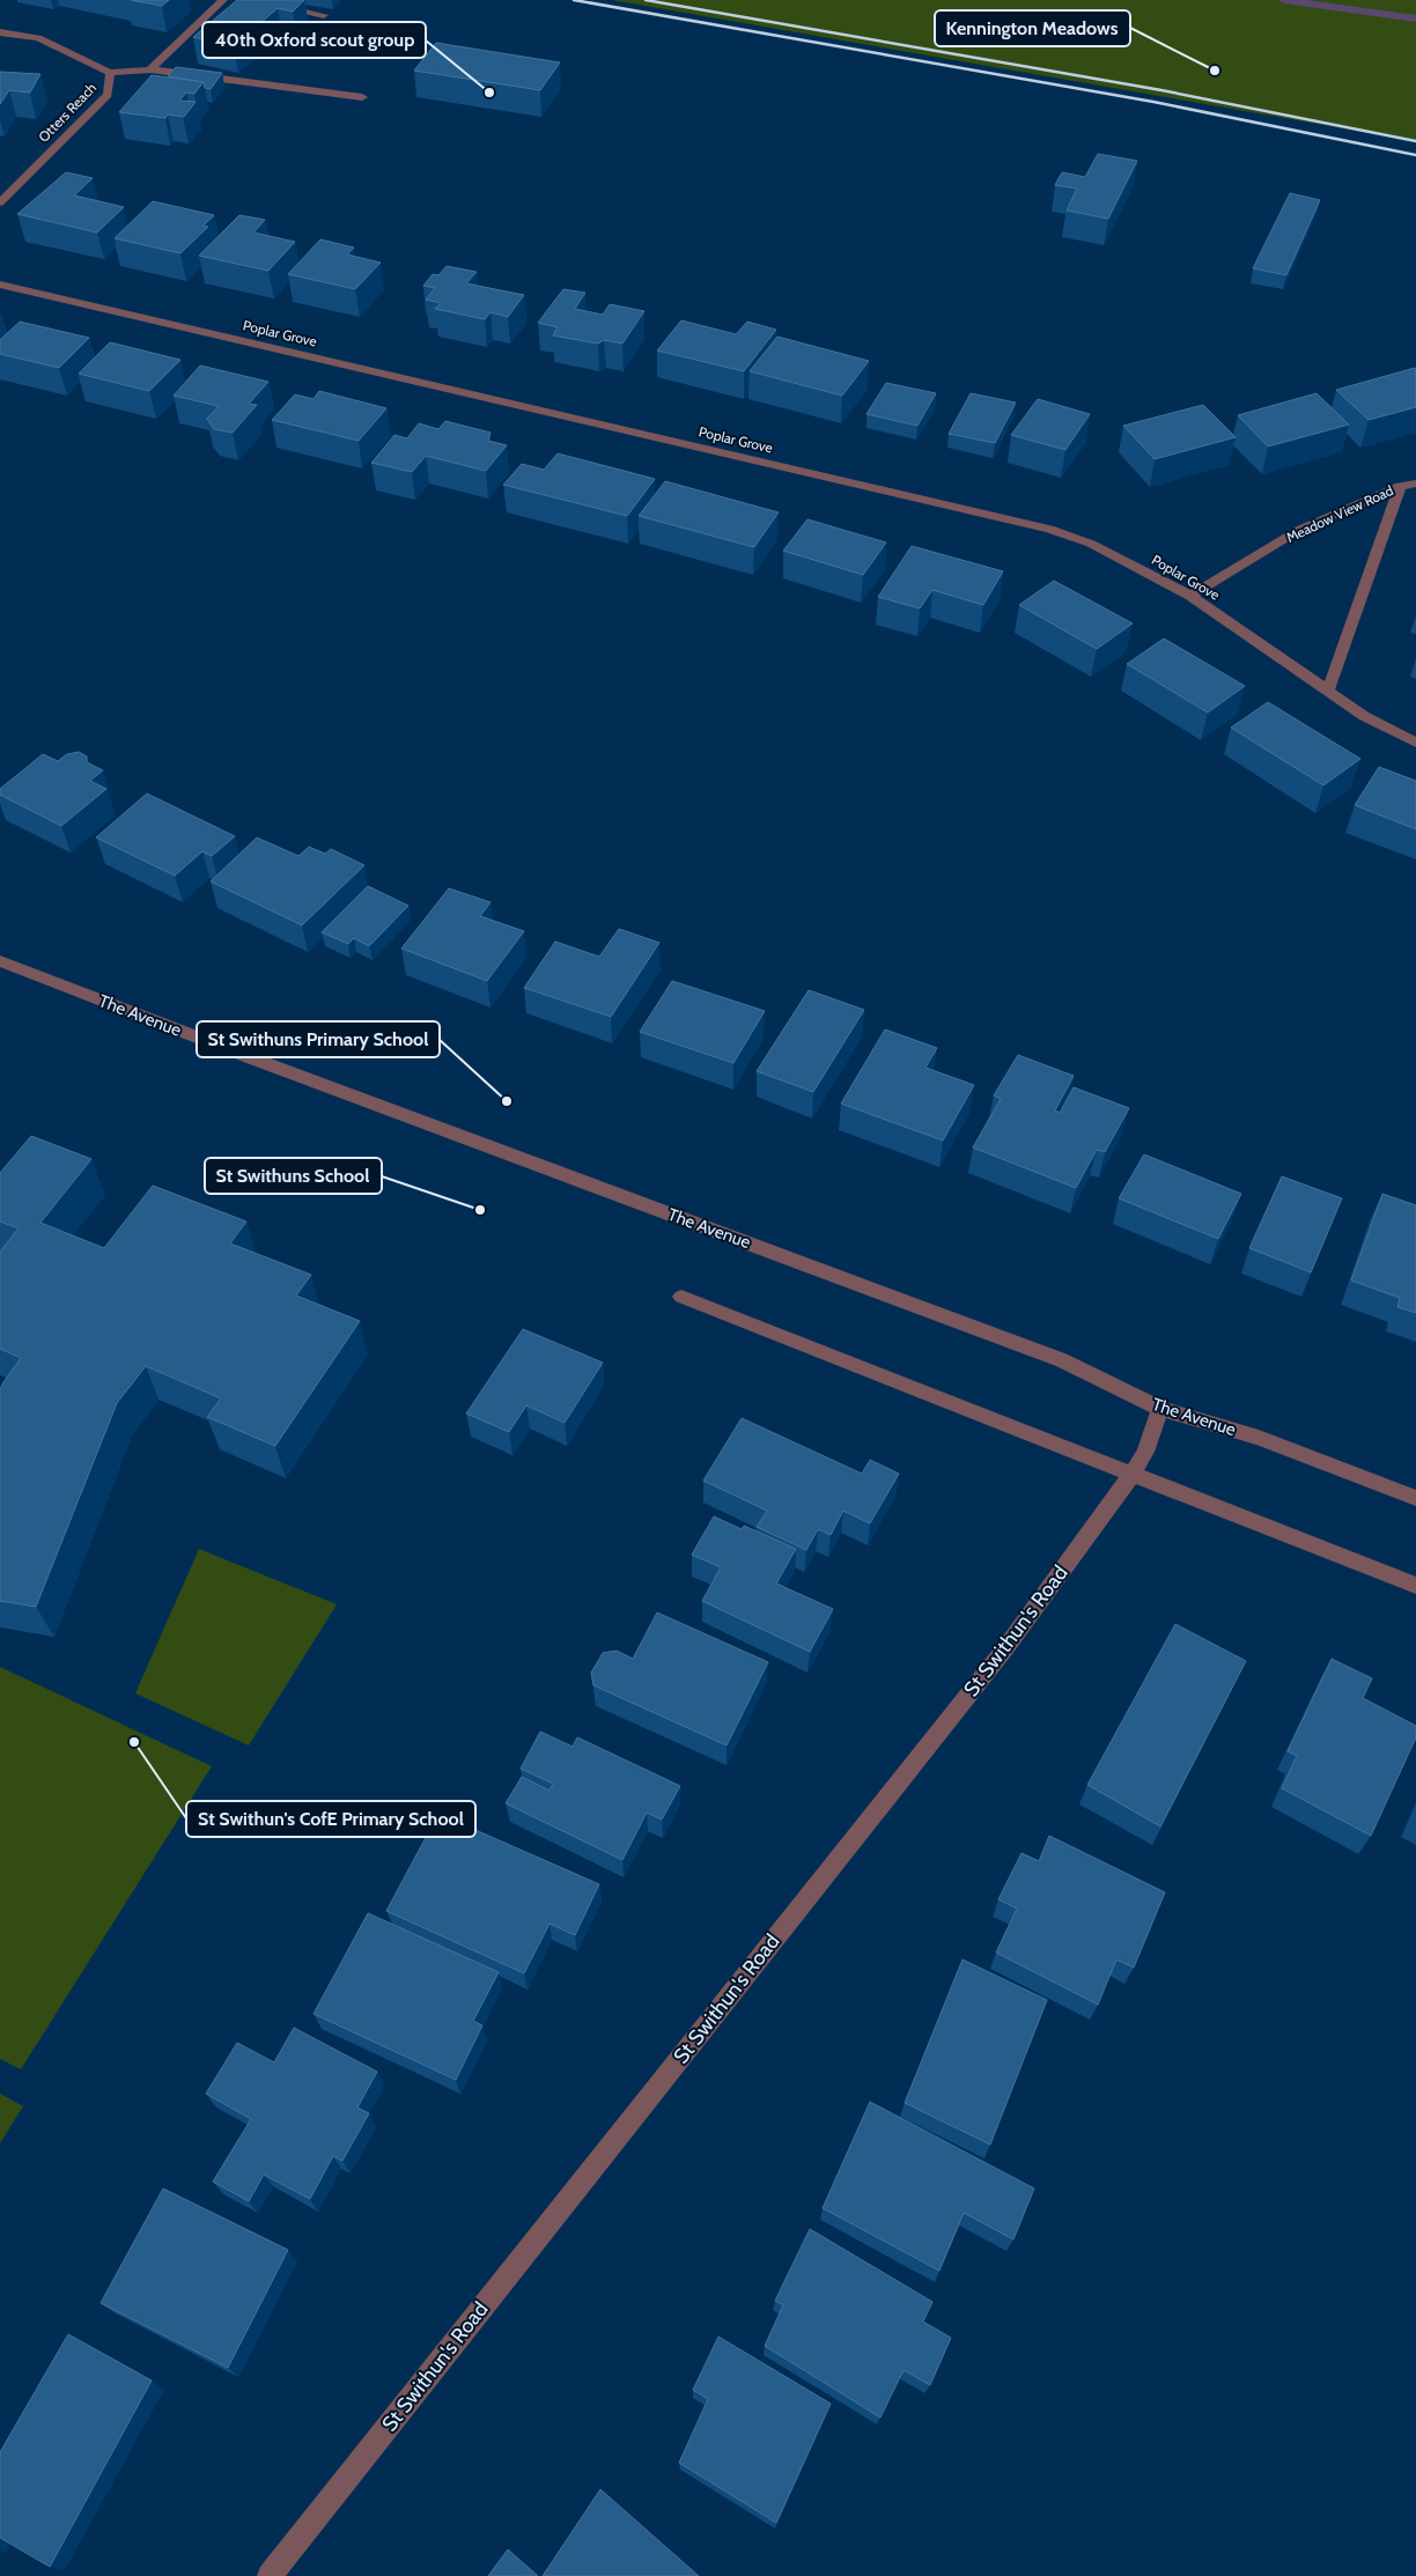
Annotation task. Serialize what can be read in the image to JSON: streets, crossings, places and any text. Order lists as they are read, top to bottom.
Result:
{
  "streets": {
    "street": [
      "Otters Reach",
      "Poplar Grove",
      "Meadow View Road",
      "The Avenue",
      "St Swithun's Road"
    ]
  },
  "crossings": [
    ["Poplar Grove", "Meadow View Road"],
    ["The Avenue", "St Swithun's Road"]
  ],
  "places": [
    "Kennington Meadows",
    "40th Oxford scout group",
    "St Swithuns Primary School",
    "St Swithuns School",
    "St Swithun's CofE Primary School"
  ]
}
